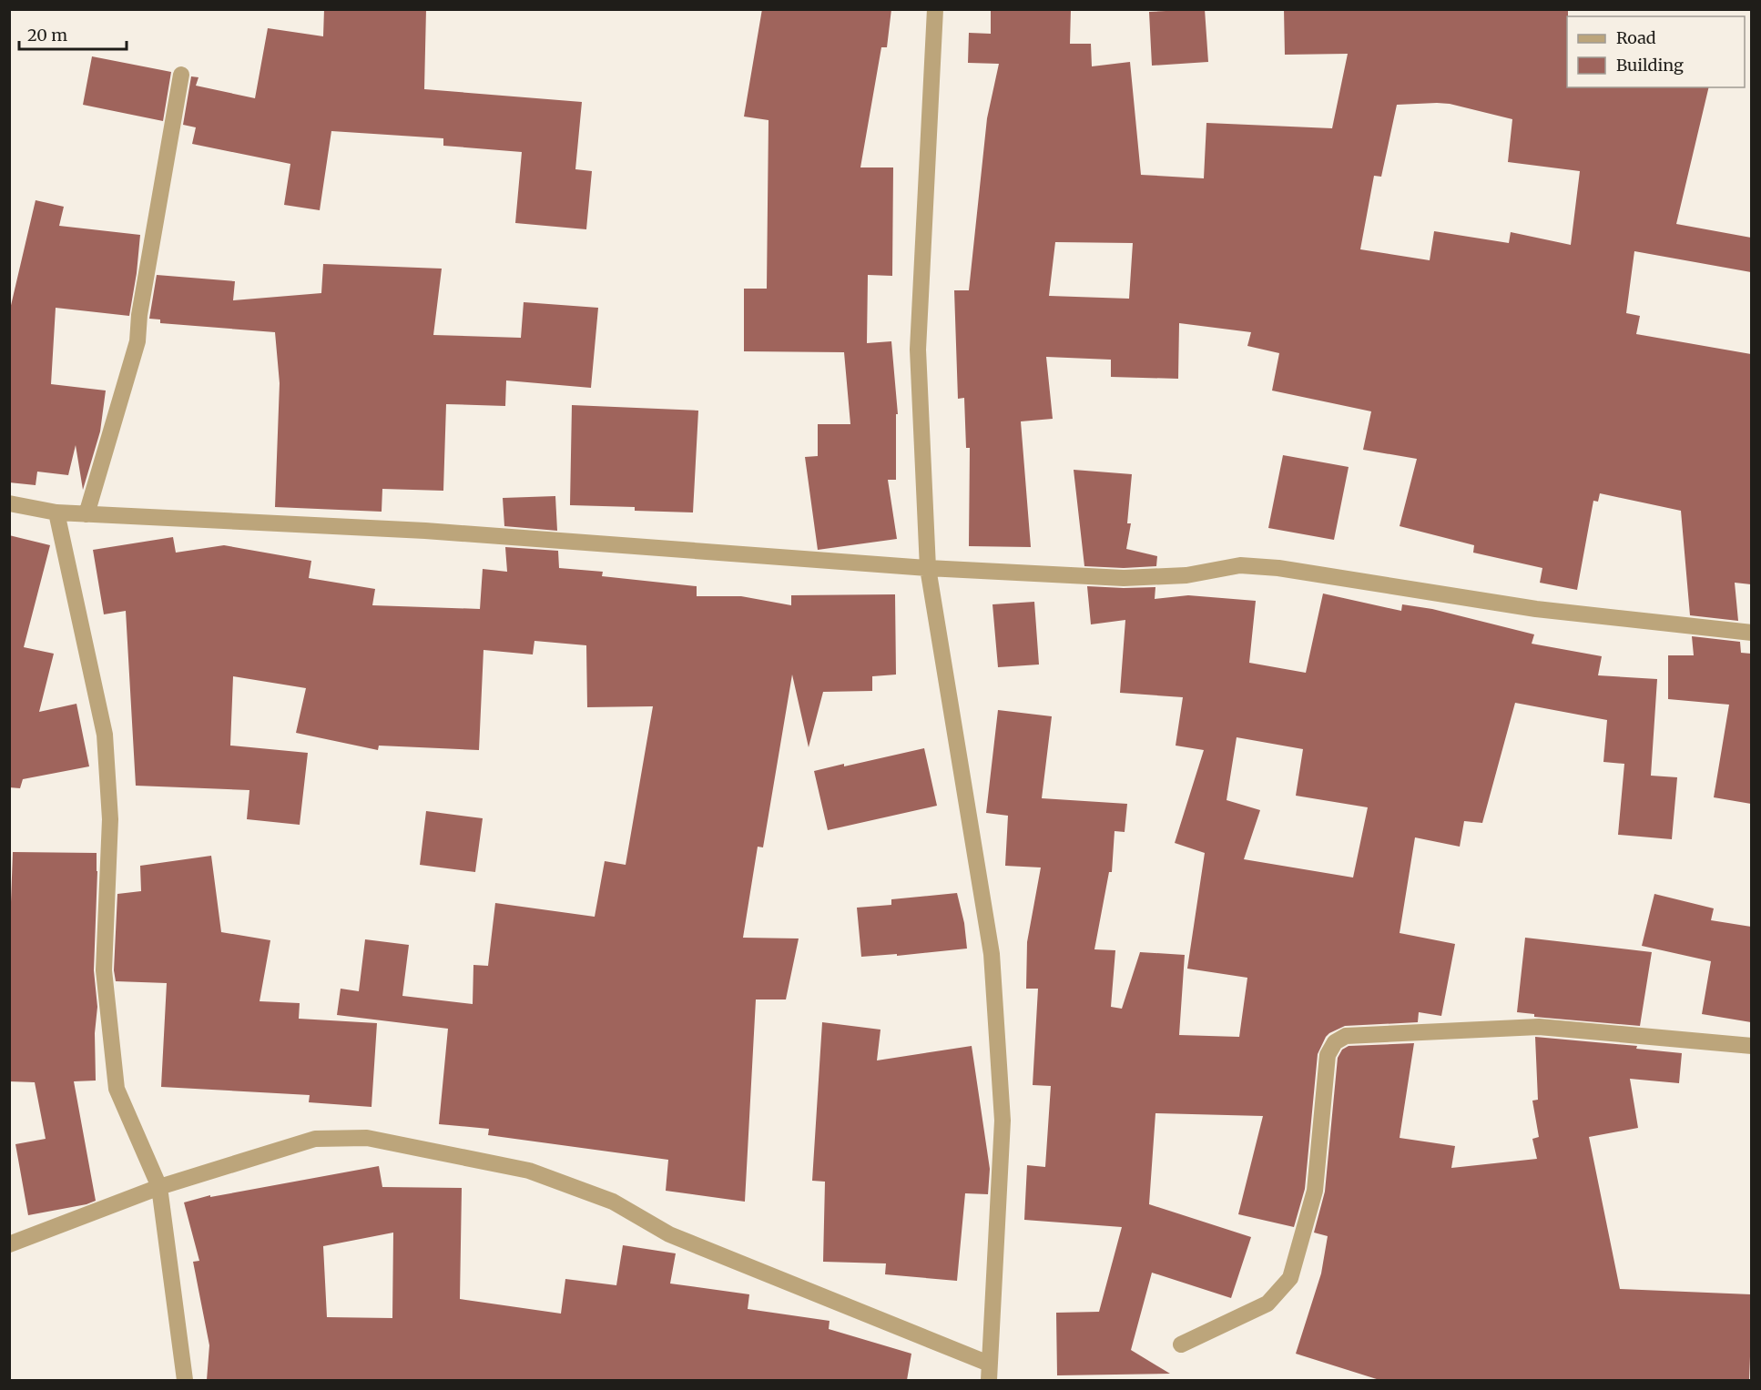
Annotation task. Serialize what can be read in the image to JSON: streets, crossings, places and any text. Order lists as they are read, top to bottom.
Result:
{
  "legend": ["Road", "Building"],
  "scale_bar": "20 m"
}
